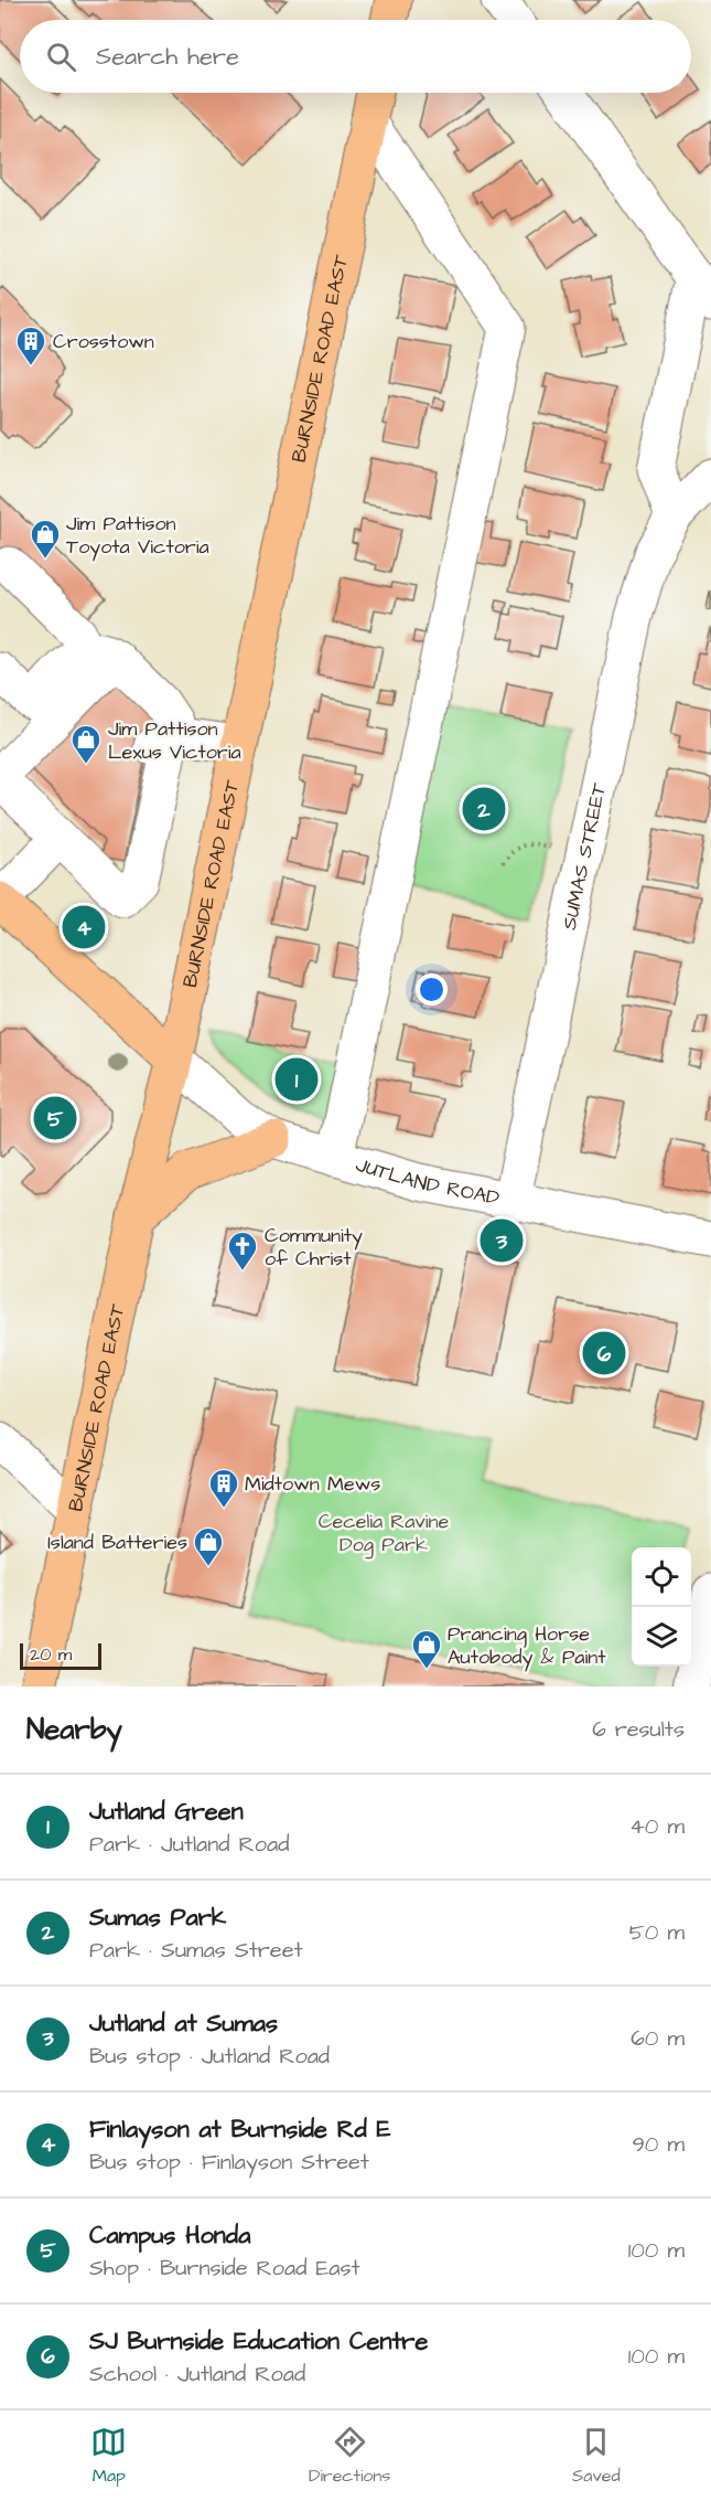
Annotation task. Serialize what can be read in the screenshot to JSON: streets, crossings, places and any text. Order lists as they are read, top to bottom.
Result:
{
  "streets": {
    "main road": ["BURNSIDE ROAD EAST"],
    "street": ["SUMAS STREET", "JUTLAND ROAD"]
  },
  "crossings": [
    ["BURNSIDE ROAD EAST", "JUTLAND ROAD"],
    ["SUMAS STREET", "JUTLAND ROAD"]
  ],
  "parks": ["Cecelia Ravine Dog Park"],
  "places": {
    "building": ["Crosstown", "Midtown Mews"],
    "shop": [
      "Jim Pattison Toyota Victoria",
      "Jim Pattison Lexus Victoria",
      "Island Batteries",
      "Prancing Horse Autobody & Paint"
    ],
    "church": ["Community of Christ"]
  },
  "scale_bar": "20 m",
  "page": {
    "search": "Search here",
    "pins": [
      "2",
      "4",
      "1",
      "5",
      "3",
      "6"
    ],
    "scale": "20 m",
    "heading": ["Nearby", "6 results"],
    "list": [
      {
        "mark": "1",
        "name": "Jutland Green",
        "note": "Park · Jutland Road",
        "value": "40 m"
      },
      {
        "mark": "2",
        "name": "Sumas Park",
        "note": "Park · Sumas Street",
        "value": "50 m"
      },
      {
        "mark": "3",
        "name": "Jutland at Sumas",
        "note": "Bus stop · Jutland Road",
        "value": "60 m"
      },
      {
        "mark": "4",
        "name": "Finlayson at Burnside Rd E",
        "note": "Bus stop · Finlayson Street",
        "value": "90 m"
      },
      {
        "mark": "5",
        "name": "Campus Honda",
        "note": "Shop · Burnside Road East",
        "value": "100 m"
      },
      {
        "mark": "6",
        "name": "SJ Burnside Education Centre",
        "note": "School · Jutland Road",
        "value": "100 m"
      }
    ],
    "nav": ["Map", "Directions", "Saved"]
  }
}
